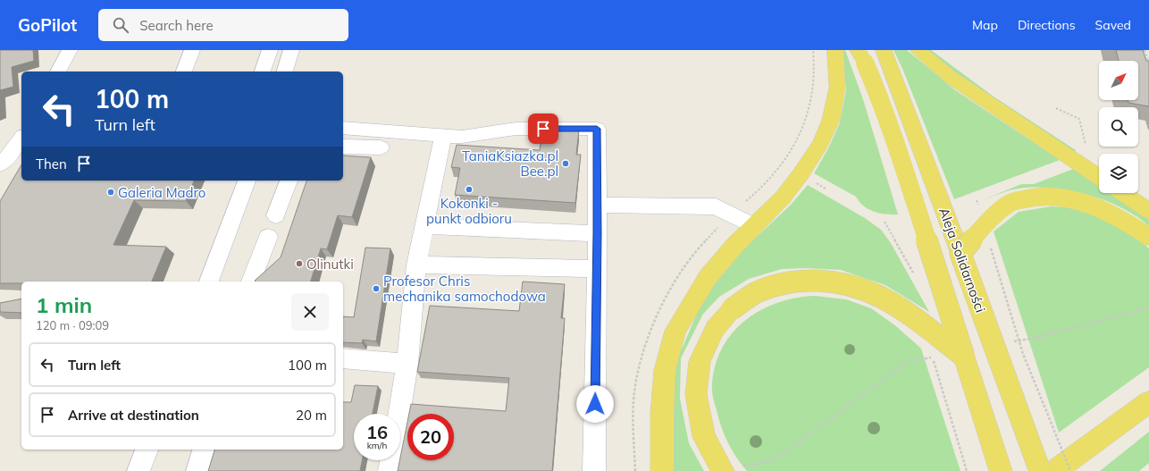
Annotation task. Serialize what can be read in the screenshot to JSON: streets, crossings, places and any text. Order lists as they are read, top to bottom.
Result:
{
  "streets": {
    "main road": ["Aleja Solidarności"]
  },
  "places": [
    "TaniaKsiazka.pl Bee.pl",
    "Kokonki - punkt odbioru",
    "Galeria Madro",
    "Olinutki",
    "Profesor Chris mechanika samochodowa"
  ],
  "north": "top right",
  "page": {
    "header": "GoPilot",
    "search": "Search here",
    "nav": ["Map", "Directions", "Saved"],
    "turn": ["100 m", "Turn left"],
    "then": "Then",
    "heading": ["1 min", "120 m · 09:09"],
    "list": [
      {
        "name": "Turn left",
        "value": "100 m"
      },
      {
        "name": "Arrive at destination",
        "value": "20 m"
      }
    ],
    "speed": "16 km/h",
    "limit": "20"
  }
}
